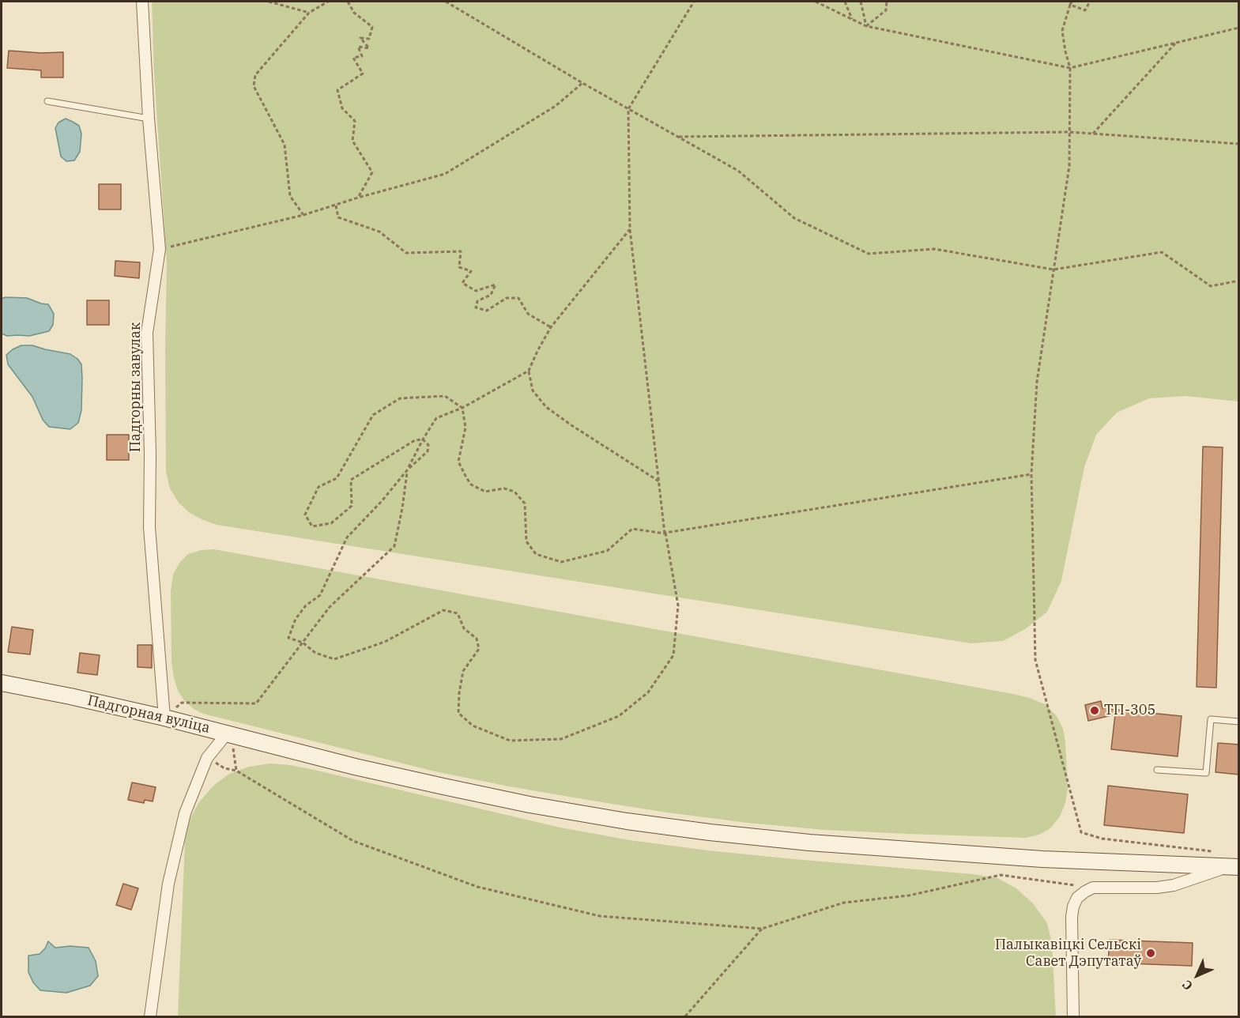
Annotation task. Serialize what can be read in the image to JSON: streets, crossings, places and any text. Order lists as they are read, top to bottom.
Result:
{
  "streets": {
    "street": ["Падгорны завулак", "Падгорная вуліца"]
  },
  "crossings": [
    ["Падгорны завулак", "Падгорная вуліца"]
  ],
  "places": ["ТП-305", "Палыкавіцкі Сельскі Савет Дэпутатаў"],
  "north": "bottom left"
}
